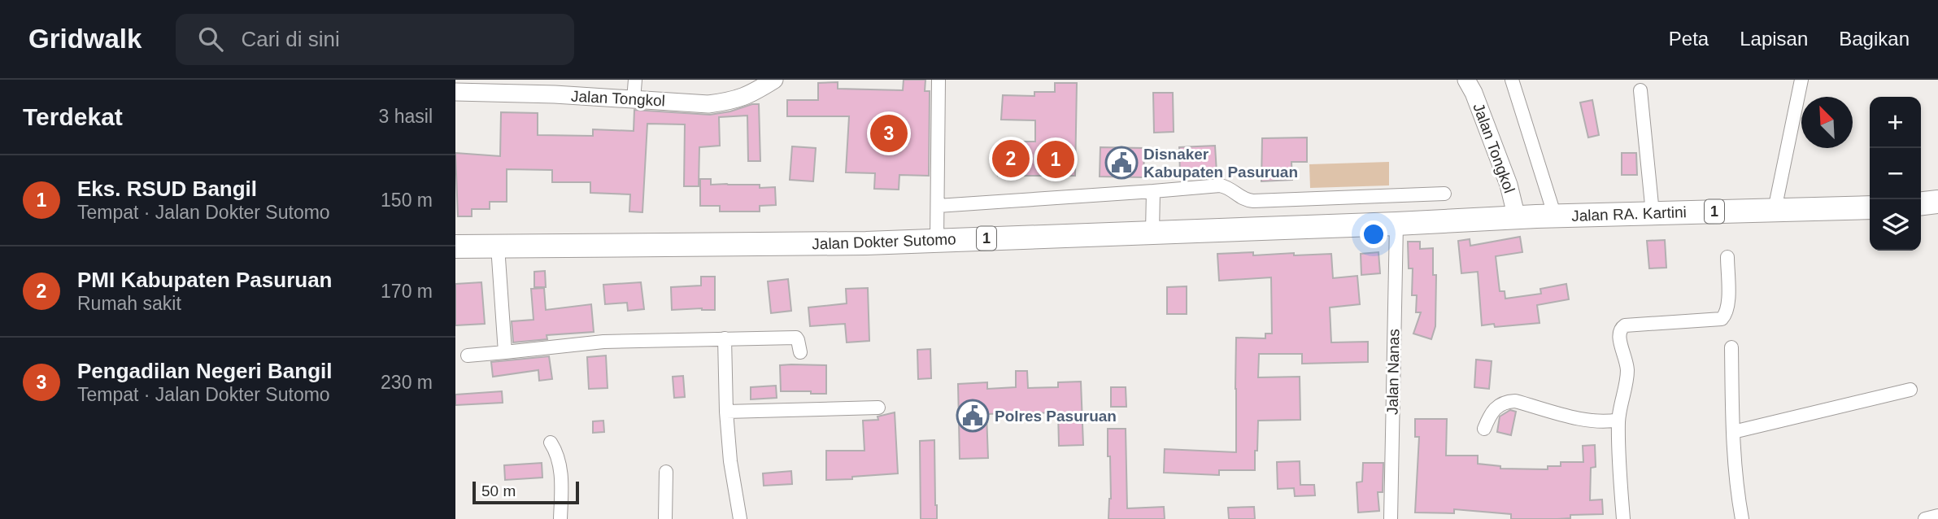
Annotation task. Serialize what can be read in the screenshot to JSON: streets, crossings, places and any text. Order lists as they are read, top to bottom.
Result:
{
  "streets": {
    "highway": ["1", "Jalan RA. Kartini", "Jalan Dokter Sutomo"],
    "street": ["Jalan Tongkol", "Jalan Nanas"]
  },
  "crossings": [
    ["Jalan Tongkol", "Jalan RA. Kartini"],
    ["Jalan Tongkol", "Jalan Dokter Sutomo"],
    ["Jalan RA. Kartini", "Jalan Dokter Sutomo"],
    ["Jalan Dokter Sutomo", "Jalan Nanas"]
  ],
  "places": {
    "public building": ["Disnaker Kabupaten Pasuruan", "Polres Pasuruan"]
  },
  "scale_bar": "50 m",
  "north": "top left",
  "page": {
    "header": "Gridwalk",
    "search": "Cari di sini",
    "nav": ["Peta", "Lapisan", "Bagikan"],
    "heading": ["Terdekat", "3 hasil"],
    "map_buttons": ["+", "−"],
    "pins": ["3", "2", "1"],
    "list": [
      {
        "mark": "1",
        "name": "Eks. RSUD Bangil",
        "note": "Tempat · Jalan Dokter Sutomo",
        "value": "150 m"
      },
      {
        "mark": "2",
        "name": "PMI Kabupaten Pasuruan",
        "note": "Rumah sakit",
        "value": "170 m"
      },
      {
        "mark": "3",
        "name": "Pengadilan Negeri Bangil",
        "note": "Tempat · Jalan Dokter Sutomo",
        "value": "230 m"
      }
    ],
    "scale": "50 m"
  }
}
